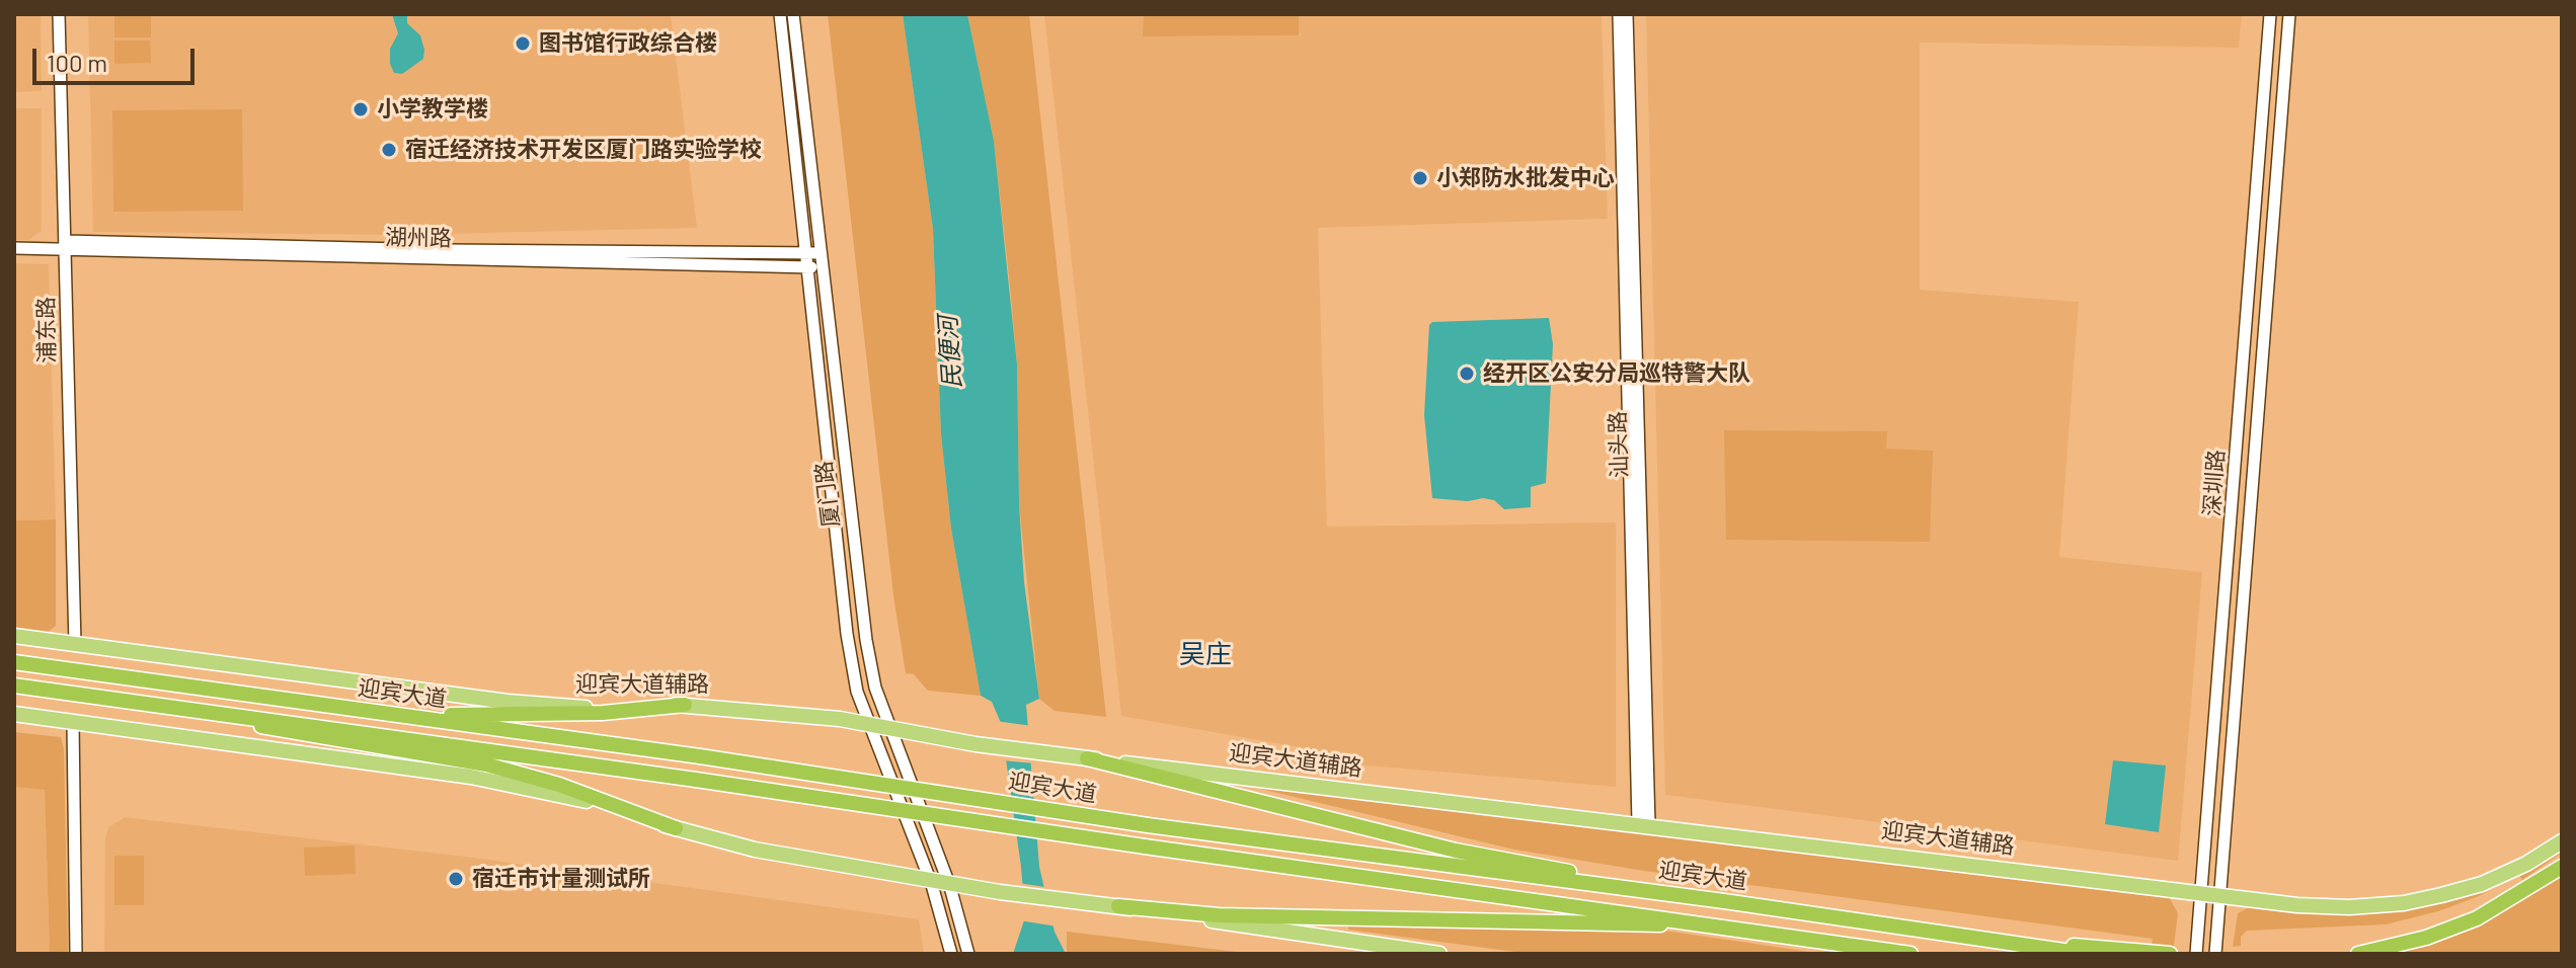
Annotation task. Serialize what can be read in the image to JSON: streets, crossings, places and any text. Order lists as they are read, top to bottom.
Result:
{
  "streets": {
    "highway": ["迎宾大道"],
    "main road": ["迎宾大道辅路"],
    "street": [
      "湖州路",
      "浦东路",
      "汕头路",
      "深圳路",
      "厦门路"
    ]
  },
  "crossings": [
    ["湖州路", "浦东路"],
    ["湖州路", "厦门路"],
    ["浦东路", "迎宾大道辅路"],
    ["汕头路", "迎宾大道辅路"],
    ["深圳路", "迎宾大道辅路"],
    ["厦门路", "迎宾大道辅路"]
  ],
  "districts": ["吴庄"],
  "water": ["民便河"],
  "places": [
    "图书馆行政综合楼",
    "小学教学楼",
    "宿迁经济技术开发区厦门路实验学校",
    "小郑防水批发中心",
    "经开区公安分局巡特警大队",
    "宿迁市计量测试所"
  ],
  "scale_bar": "100 m"
}
